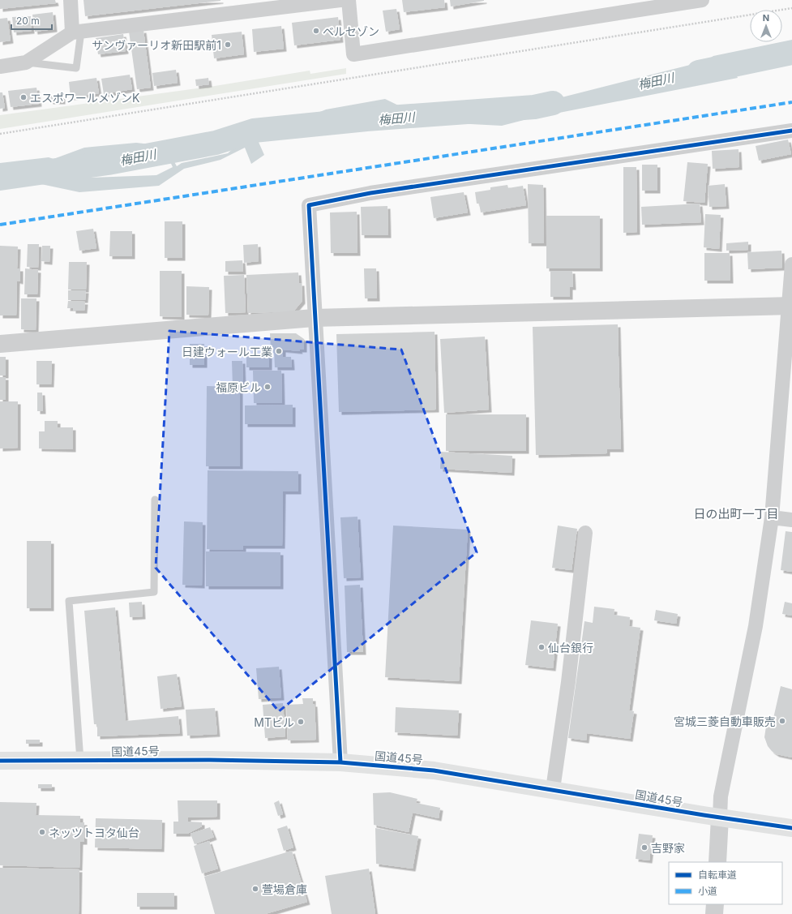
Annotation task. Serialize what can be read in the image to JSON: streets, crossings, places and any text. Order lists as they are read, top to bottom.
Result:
{
  "streets": {
    "highway": ["国道45号"]
  },
  "districts": ["日の出町一丁目"],
  "water": ["梅田川"],
  "places": [
    "ベルセゾン",
    "サンヴァーリオ新田駅前1",
    "エスポワールメゾンK",
    "日建ウォール工業",
    "福原ビル",
    "仙台銀行",
    "宮城三菱自動車販売",
    "MTビル",
    "ネッツトヨタ仙台",
    "吉野家",
    "萱場倉庫"
  ],
  "legend": ["自転車道", "小道"],
  "scale_bar": "20 m",
  "north": "top"
}
